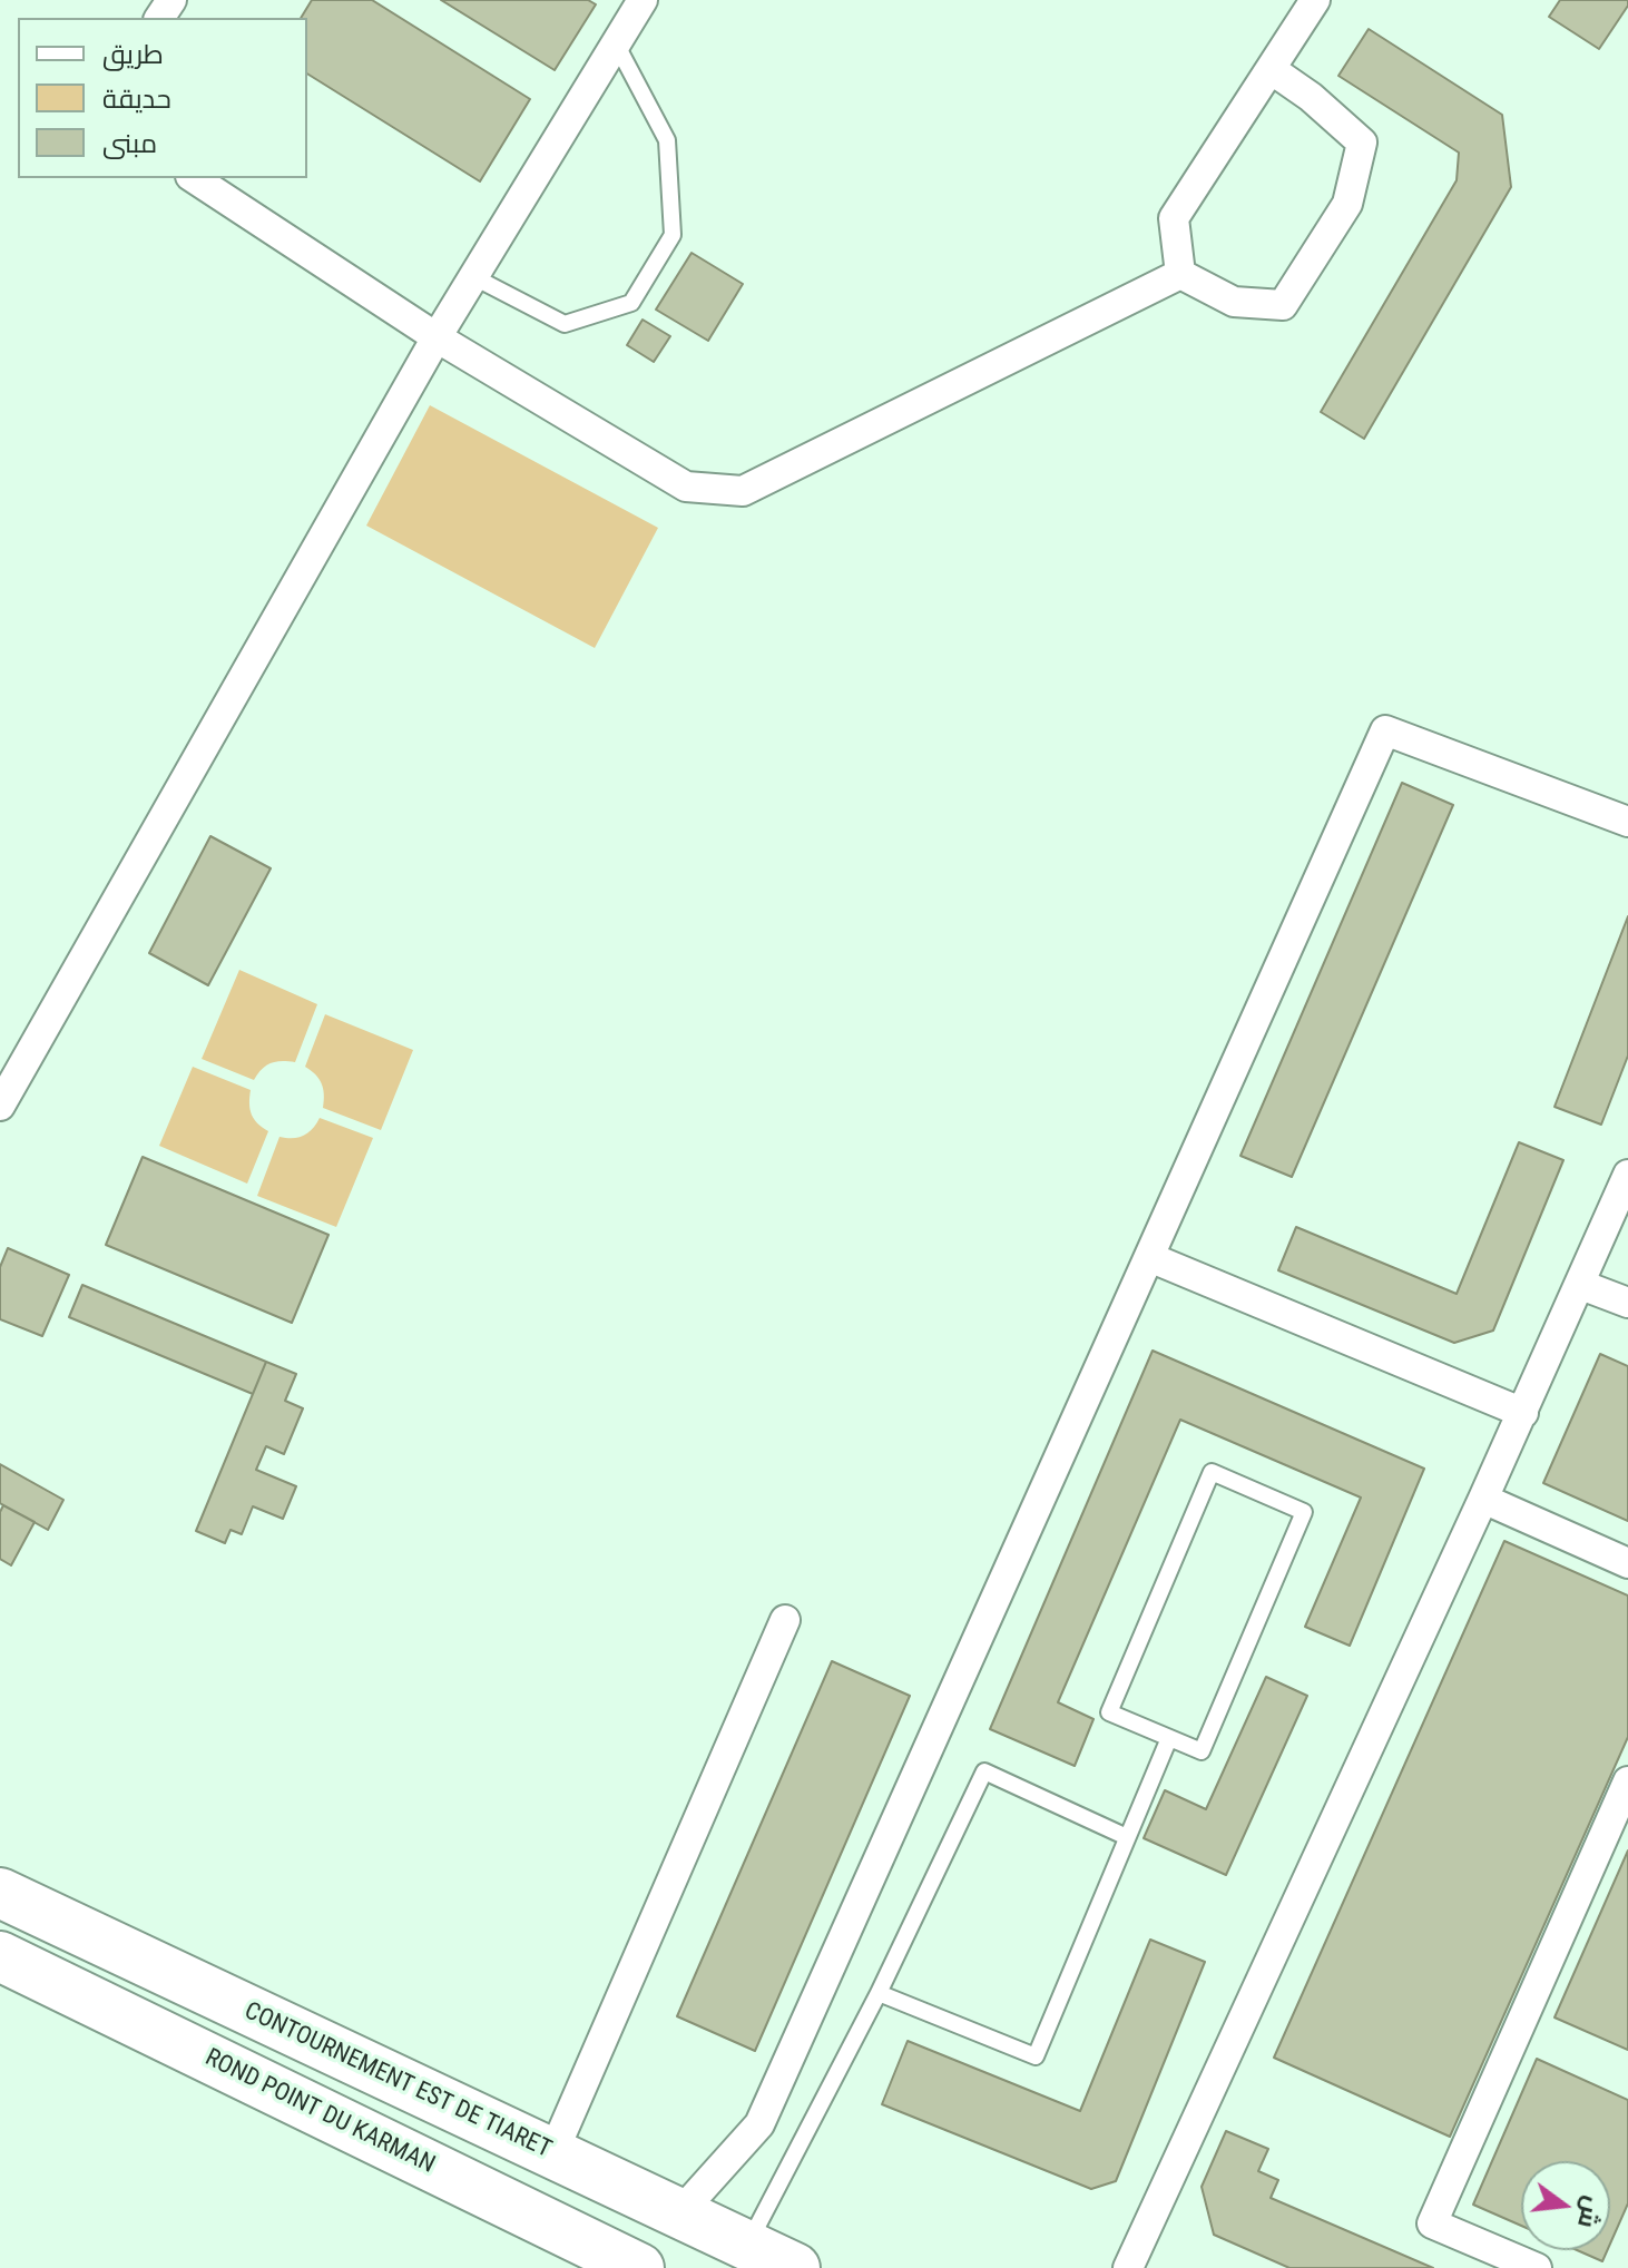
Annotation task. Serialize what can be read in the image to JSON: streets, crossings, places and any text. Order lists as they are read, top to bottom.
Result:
{
  "streets": {
    "highway": ["CONTOURNEMENT EST DE TIARET", "ROND POINT DU KARMAN"]
  },
  "legend": ["طريق", "حديقة", "مبنى"],
  "north": "right"
}
